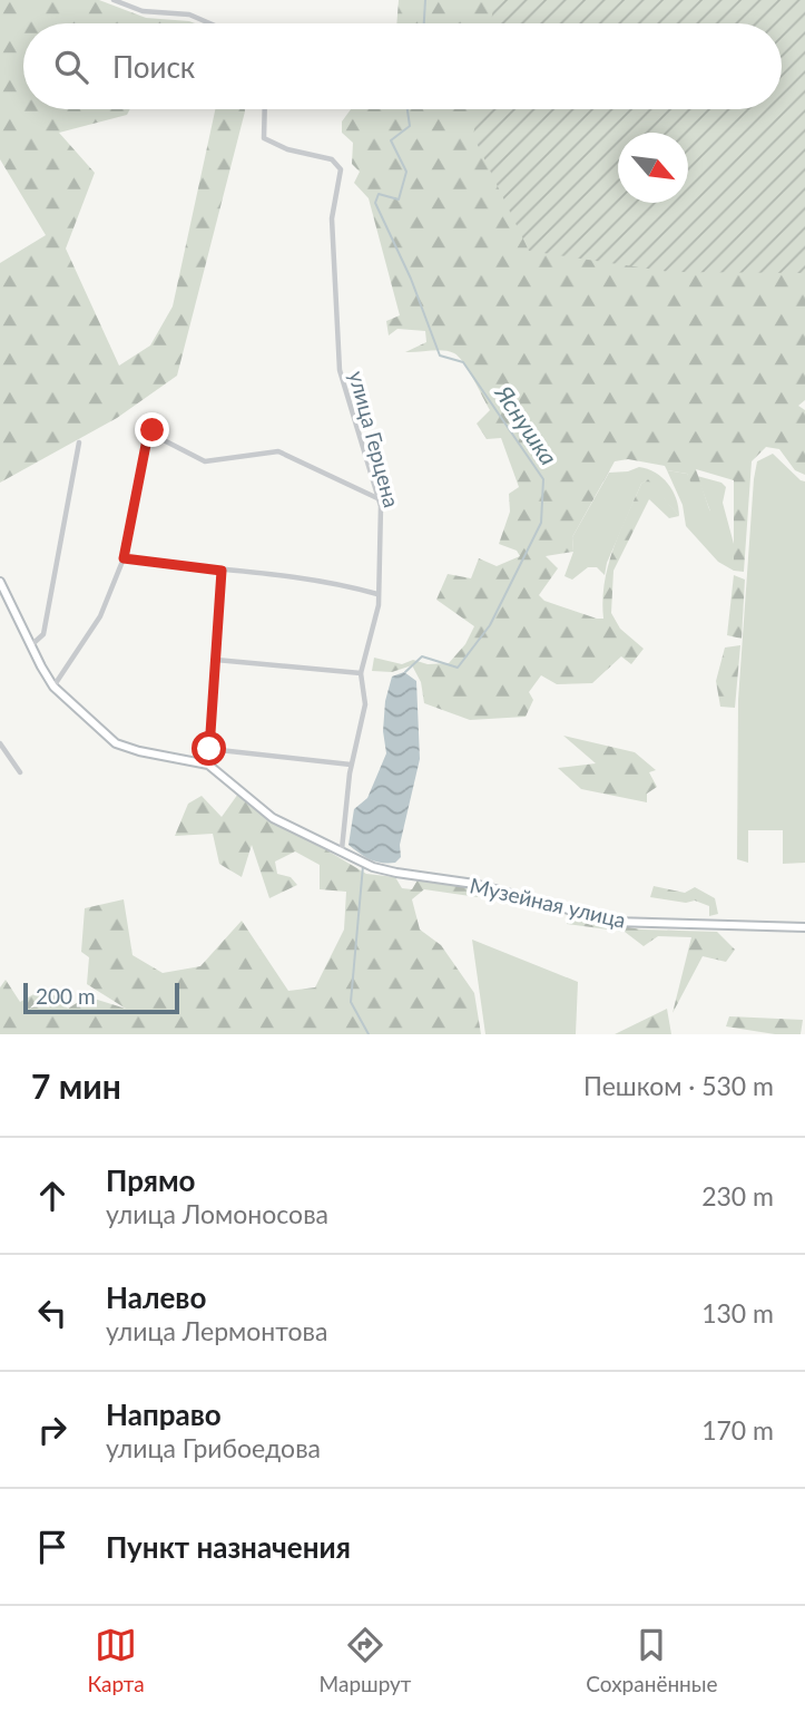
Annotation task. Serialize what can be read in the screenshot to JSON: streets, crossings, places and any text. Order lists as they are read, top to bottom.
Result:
{
  "streets": {
    "street": ["улица Герцена", "Музейная улица"]
  },
  "crossings": [
    ["улица Герцена", "Музейная улица"]
  ],
  "water": ["Яснушка"],
  "scale_bar": "200 m",
  "north": "bottom right",
  "page": {
    "search": "Поиск",
    "scale": "200 m",
    "heading": ["7 мин", "Пешком · 530 m"],
    "list": [
      ["Прямо", "улица Ломоносова", "230 m"],
      ["Налево", "улица Лермонтова", "130 m"],
      ["Направо", "улица Грибоедова", "170 m"],
      "Пункт назначения"
    ],
    "nav": ["Карта", "Маршрут", "Сохранённые"]
  }
}
